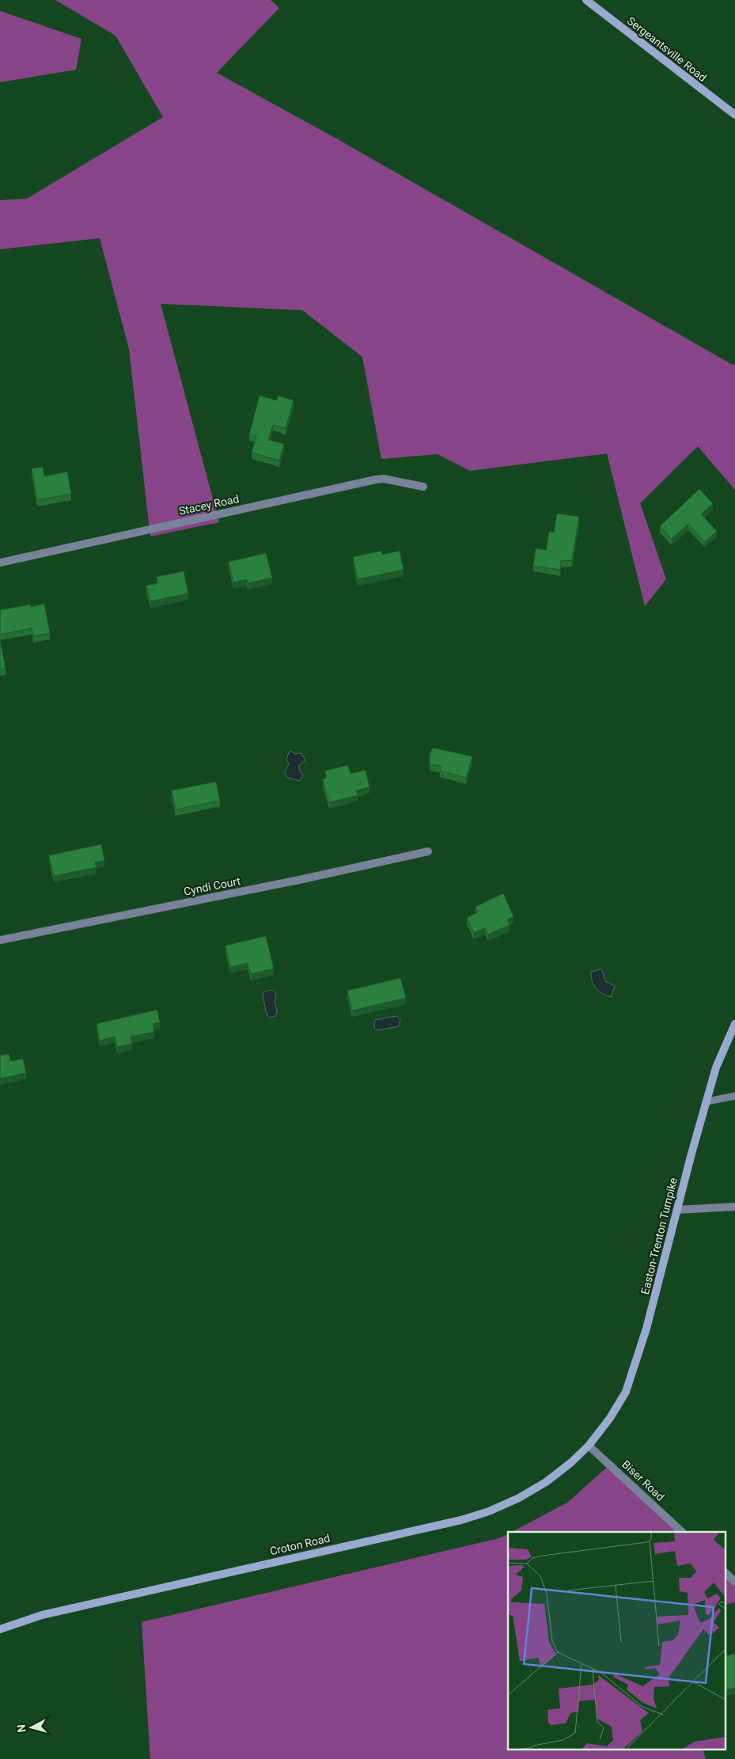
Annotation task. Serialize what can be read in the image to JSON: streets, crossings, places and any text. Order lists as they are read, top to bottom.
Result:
{
  "streets": {
    "main road": ["Sergeantsville Road", "Easton-Trenton Turnpike", "Croton Road"],
    "street": ["Stacey Road", "Cyndi Court", "Biser Road"]
  },
  "crossings": [
    ["Easton-Trenton Turnpike", "Biser Road"],
    ["Easton-Trenton Turnpike", "Croton Road"],
    ["Biser Road", "Croton Road"]
  ],
  "north": "left"
}
